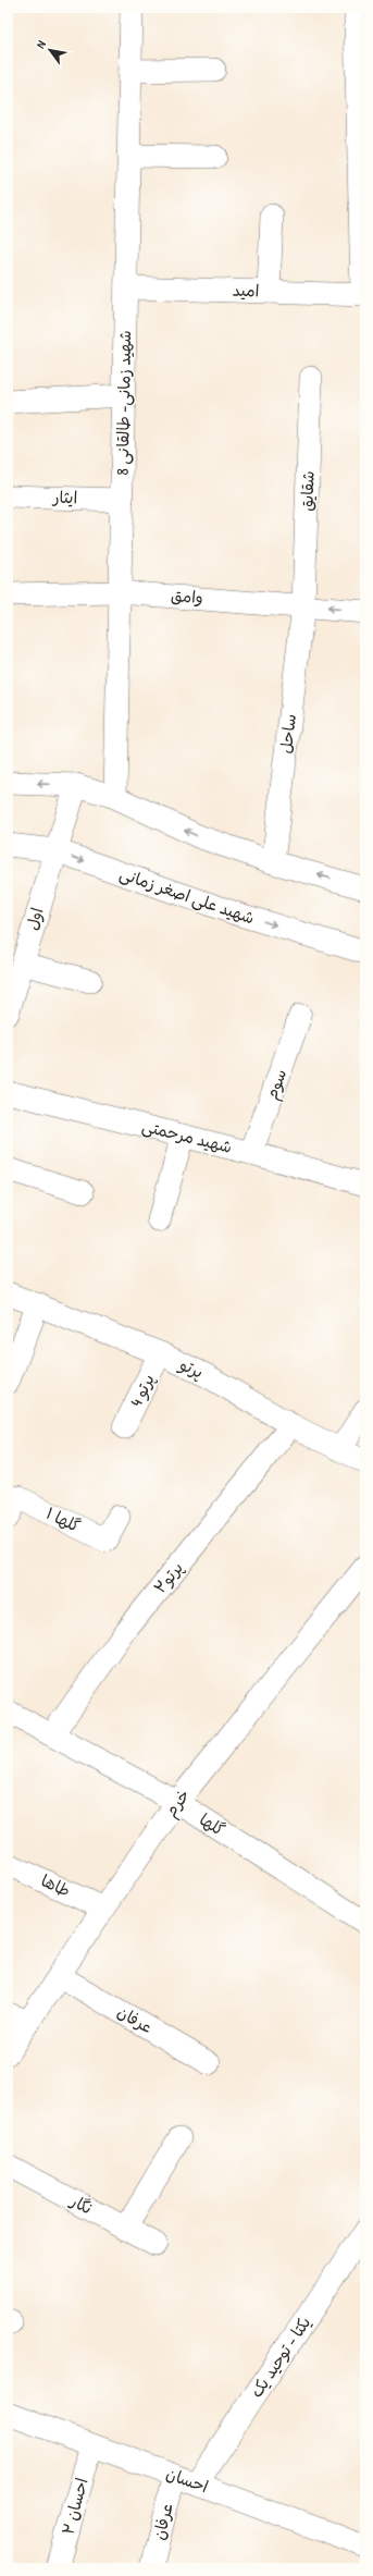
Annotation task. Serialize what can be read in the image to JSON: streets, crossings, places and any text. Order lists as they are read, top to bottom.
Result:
{
  "streets": {
    "street": [
      "امید",
      "شهید زمانی- طالقانی 8",
      "شقایق",
      "ایثار",
      "وامق",
      "ساحل",
      "شهید علی اصغر زمانی",
      "اول",
      "سوم",
      "شهید مرحمتی",
      "پرتو",
      "پرتو 4",
      "گلها ۱",
      "پرتو۲",
      "خرم",
      "گلها",
      "طاها",
      "عرفان",
      "نگار",
      "یکتا - توحید یک",
      "احسان",
      "احسان ۲"
    ]
  },
  "crossings": [
    ["امید", "شهید زمانی- طالقانی 8"],
    ["شهید زمانی- طالقانی 8", "ایثار"],
    ["شهید زمانی- طالقانی 8", "وامق"],
    ["شقایق", "وامق"],
    ["شقایق", "ساحل"],
    ["وامق", "ساحل"],
    ["شهید علی اصغر زمانی", "اول"],
    ["سوم", "شهید مرحمتی"],
    ["پرتو", "پرتو 4"],
    ["پرتو", "پرتو۲"],
    ["پرتو۲", "گلها"],
    ["خرم", "گلها"],
    ["خرم", "طاها"],
    ["خرم", "عرفان"],
    ["عرفان", "احسان"],
    ["یکتا - توحید یک", "احسان"],
    ["احسان", "احسان ۲"]
  ],
  "north": "top left"
}
